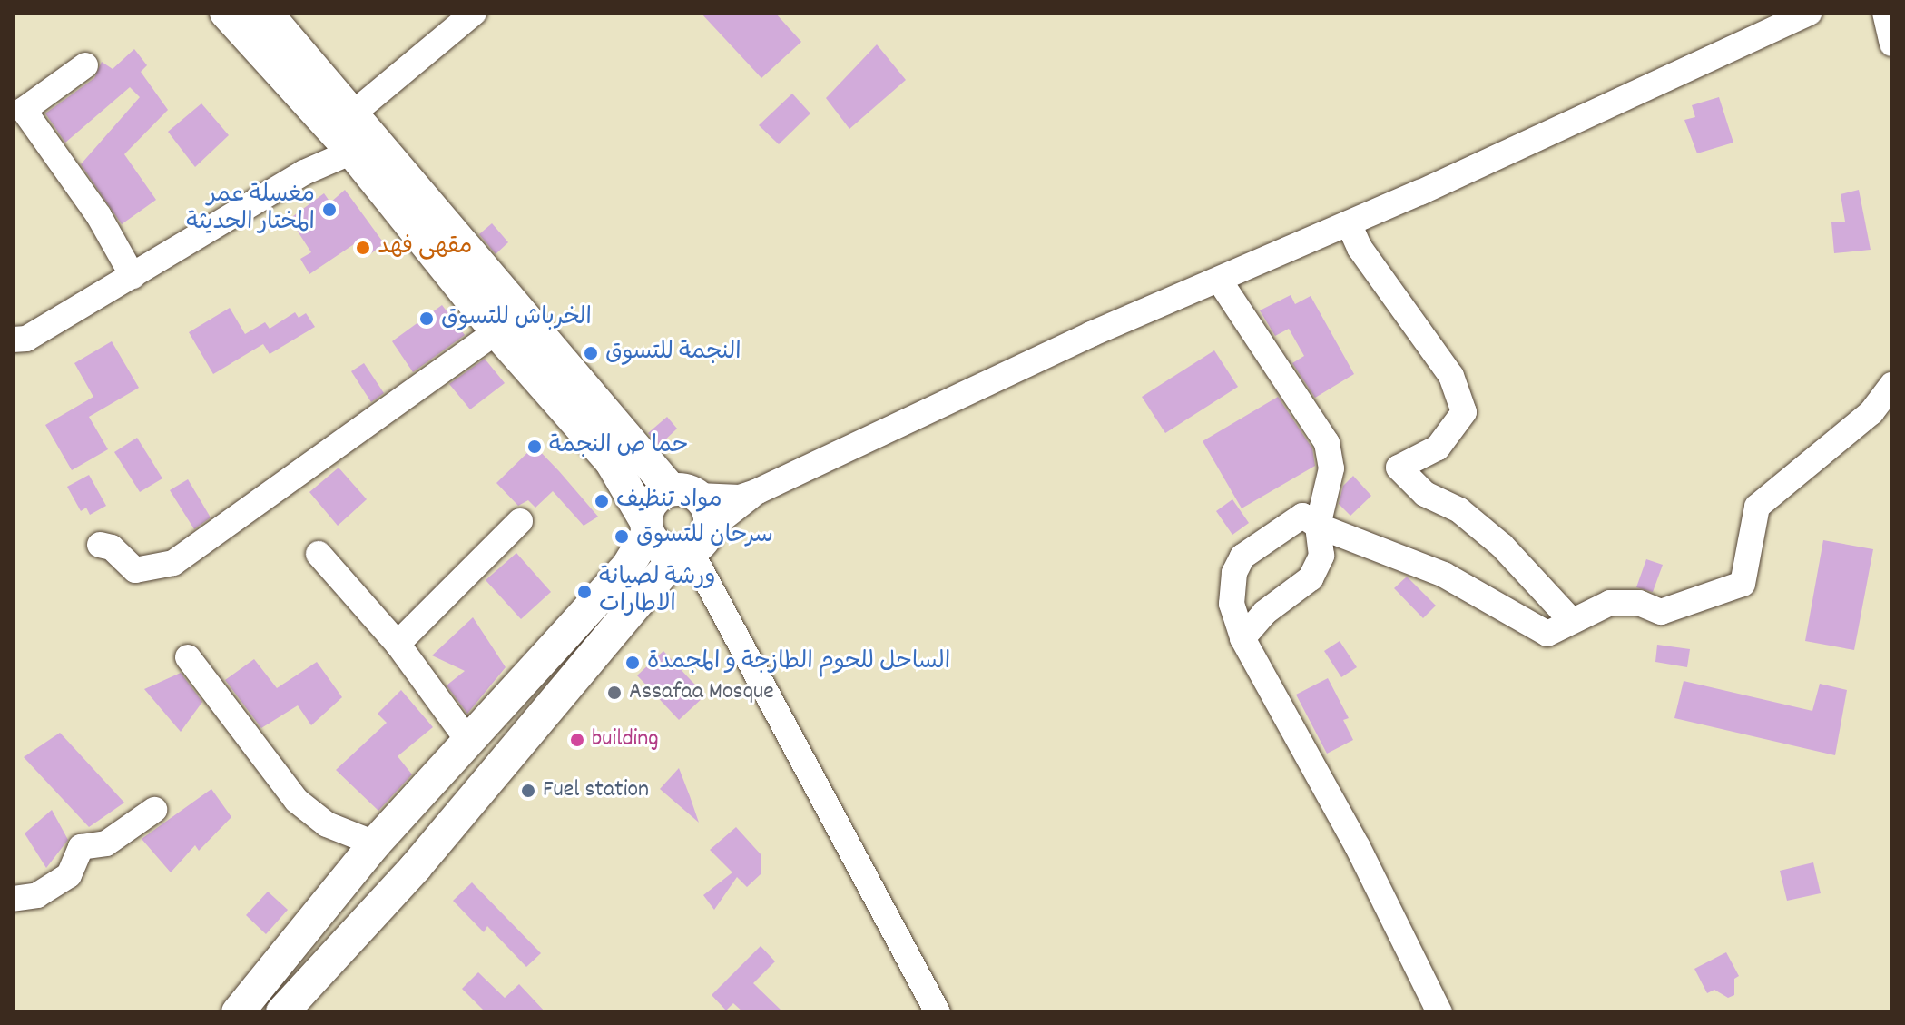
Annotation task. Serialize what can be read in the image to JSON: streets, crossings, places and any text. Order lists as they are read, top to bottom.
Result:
{
  "places": [
    "مغسلة عمر المختار الحديثة",
    "مقهى فهد",
    "الخرباش للتسوق",
    "النجمة للتسوق",
    "حما ص النجمة",
    "مواد تنظيف",
    "سرحان للتسوق",
    "ورشة لصيانة الاطارات",
    "الساحل للحوم الطازجة و المجمدة",
    "Assafaa Mosque",
    "building",
    "Fuel station"
  ]
}
